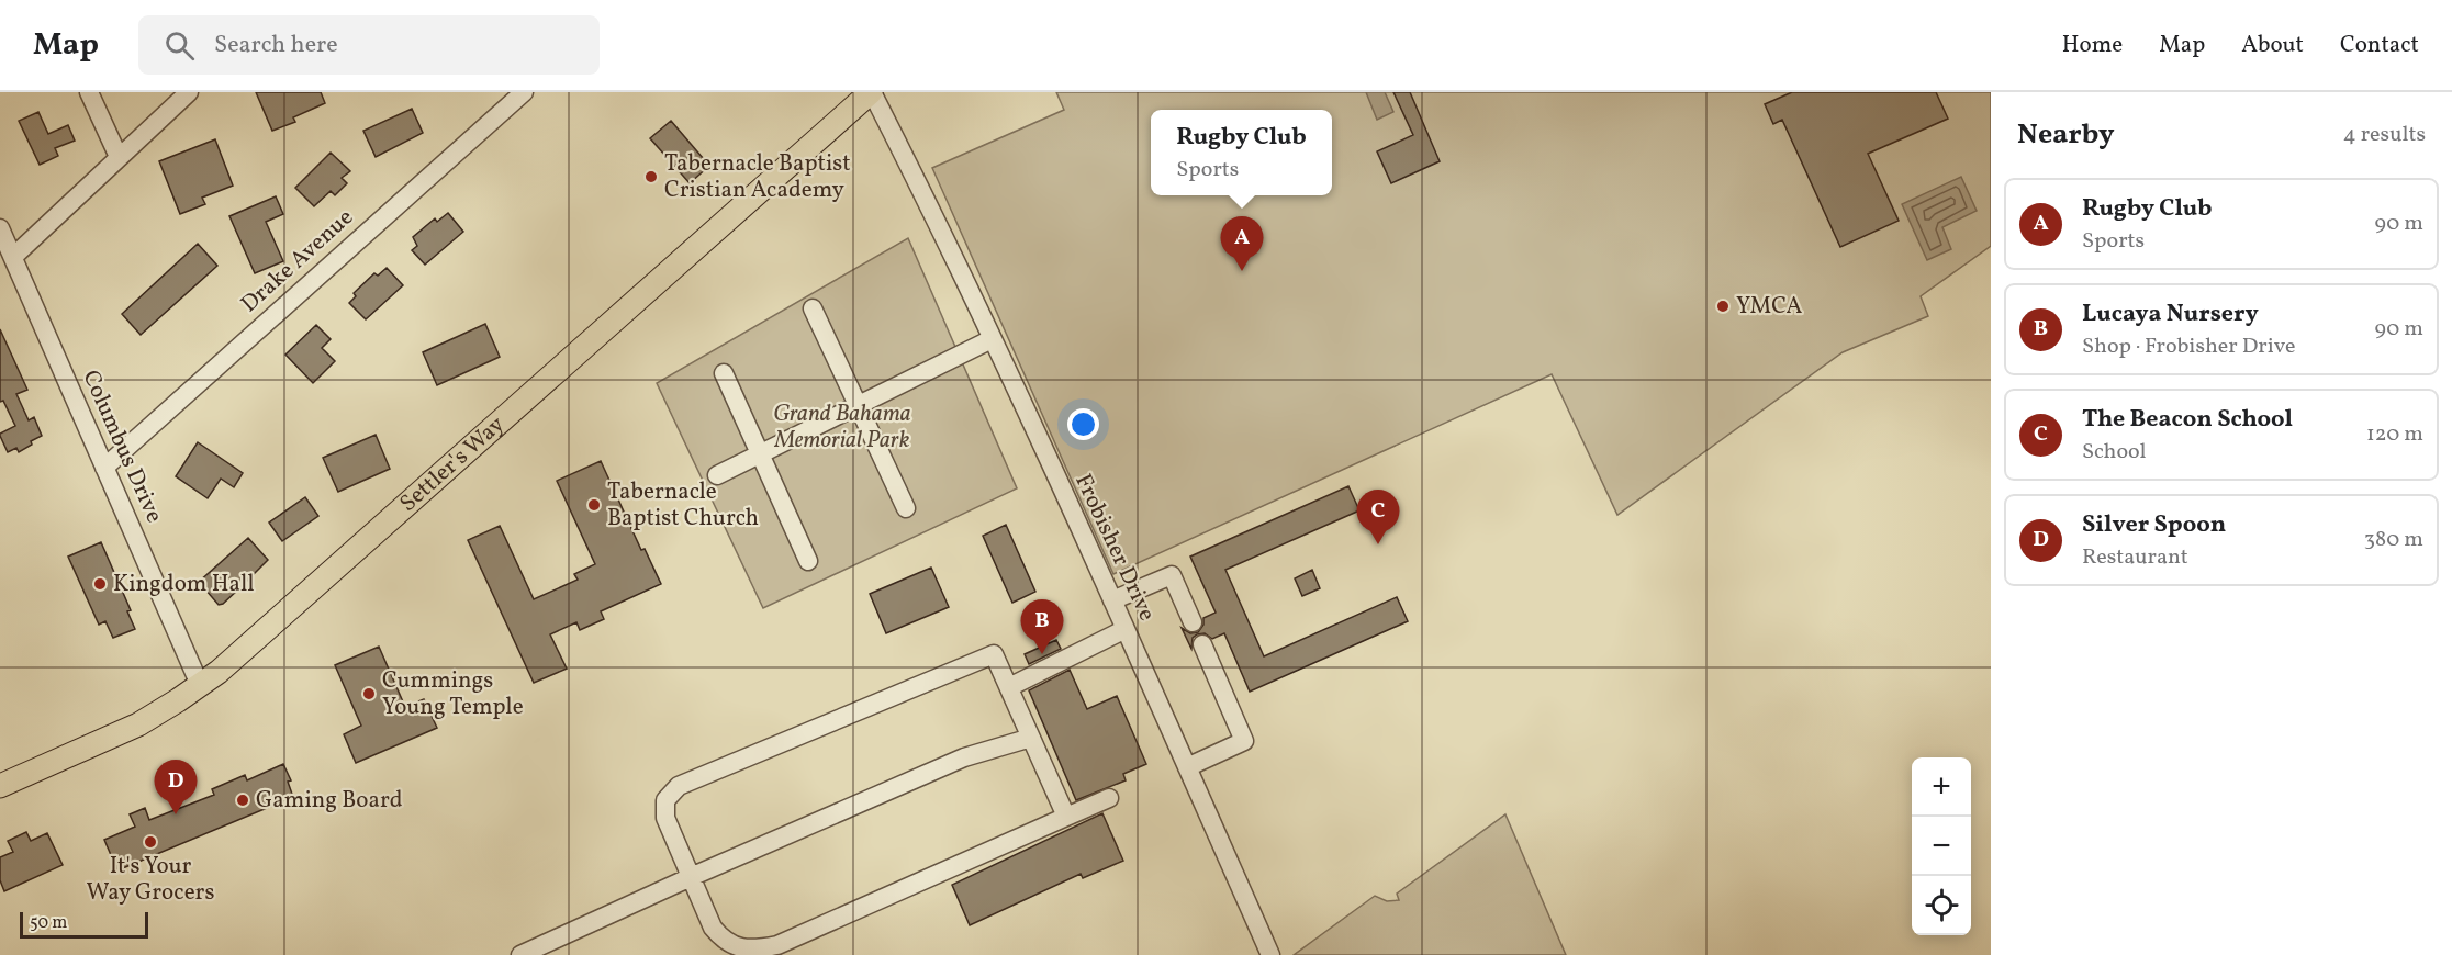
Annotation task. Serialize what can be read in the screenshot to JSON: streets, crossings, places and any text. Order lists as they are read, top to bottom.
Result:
{
  "streets": {
    "main road": ["Settler's Way"],
    "street": ["Drake Avenue", "Columbus Drive", "Frobisher Drive"]
  },
  "crossings": [
    ["Drake Avenue", "Columbus Drive"],
    ["Columbus Drive", "Settler's Way"],
    ["Settler's Way", "Frobisher Drive"]
  ],
  "parks": ["Grand Bahama Memorial Park"],
  "places": [
    "Tabernacle Baptist Cristian Academy",
    "YMCA",
    "Tabernacle Baptist Church",
    "Kingdom Hall",
    "Cummings Young Temple",
    "Gaming Board",
    "It's Your Way Grocers"
  ],
  "scale_bar": "50 m",
  "page": {
    "header": "Map",
    "search": "Search here",
    "nav": [
      "Home",
      "Map",
      "About",
      "Contact"
    ],
    "heading": ["Nearby", "4 results"],
    "popup": ["Rugby Club", "Sports"],
    "list": [
      {
        "mark": "A",
        "name": "Rugby Club",
        "note": "Sports",
        "value": "90 m"
      },
      {
        "mark": "B",
        "name": "Lucaya Nursery",
        "note": "Shop · Frobisher Drive",
        "value": "90 m"
      },
      {
        "mark": "C",
        "name": "The Beacon School",
        "note": "School",
        "value": "120 m"
      },
      {
        "mark": "D",
        "name": "Silver Spoon",
        "note": "Restaurant",
        "value": "380 m"
      }
    ],
    "pins": [
      "A",
      "C",
      "B",
      "D"
    ],
    "map_buttons": ["+", "−"],
    "scale": "50 m"
  }
}
